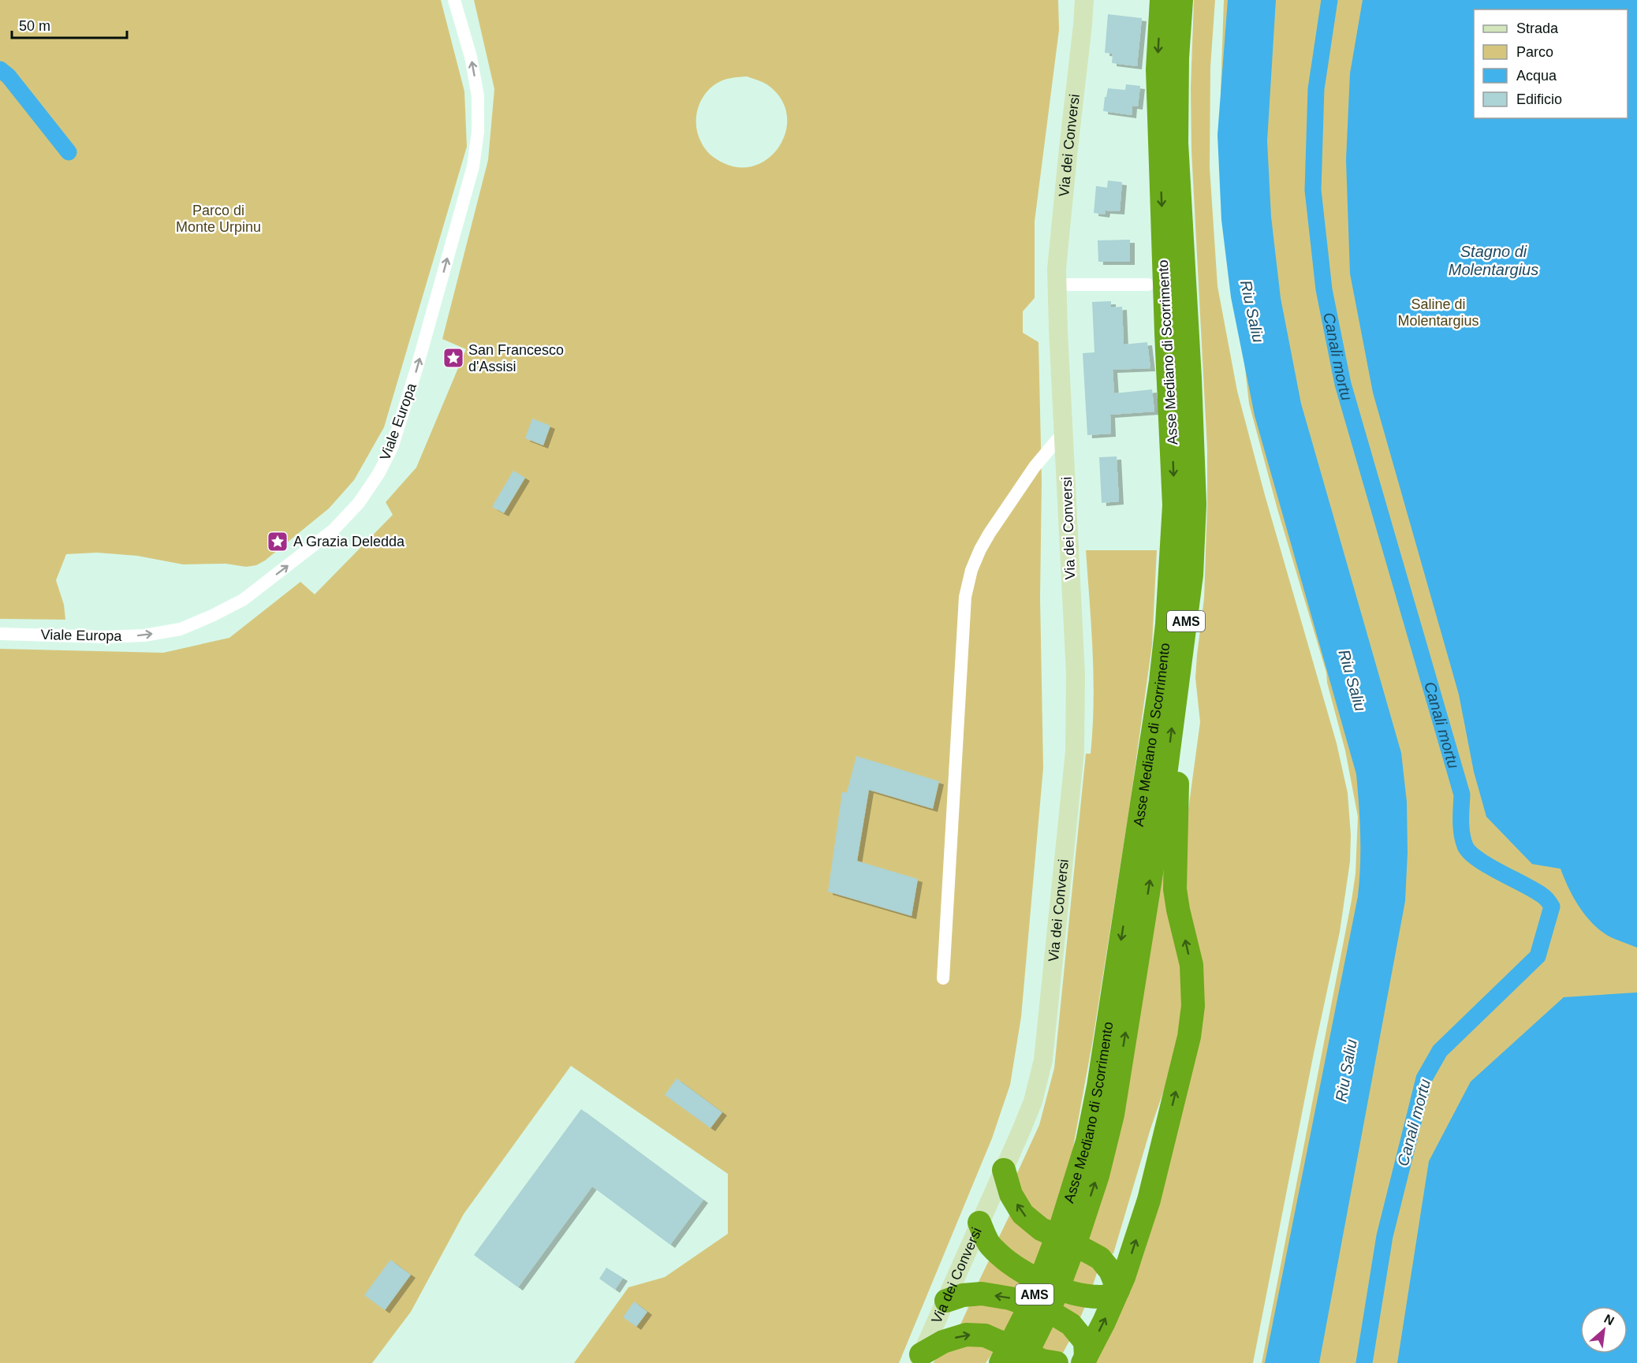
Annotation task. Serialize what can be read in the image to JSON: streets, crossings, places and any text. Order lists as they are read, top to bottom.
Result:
{
  "streets": {
    "highway": ["Asse Mediano di Scorrimento", "AMS"],
    "street": ["Via dei Conversi", "Viale Europa"]
  },
  "one_way": ["Viale Europa"],
  "water": ["Stagno di Molentargius", "Riu Saliu", "Canali mortu"],
  "parks": ["Parco di Monte Urpinu", "Saline di Molentargius"],
  "places": {
    "place": ["San Francesco d'Assisi", "A Grazia Deledda"]
  },
  "legend": [
    "Strada",
    "Parco",
    "Acqua",
    "Edificio"
  ],
  "scale_bar": "50 m",
  "north": "top right"
}
